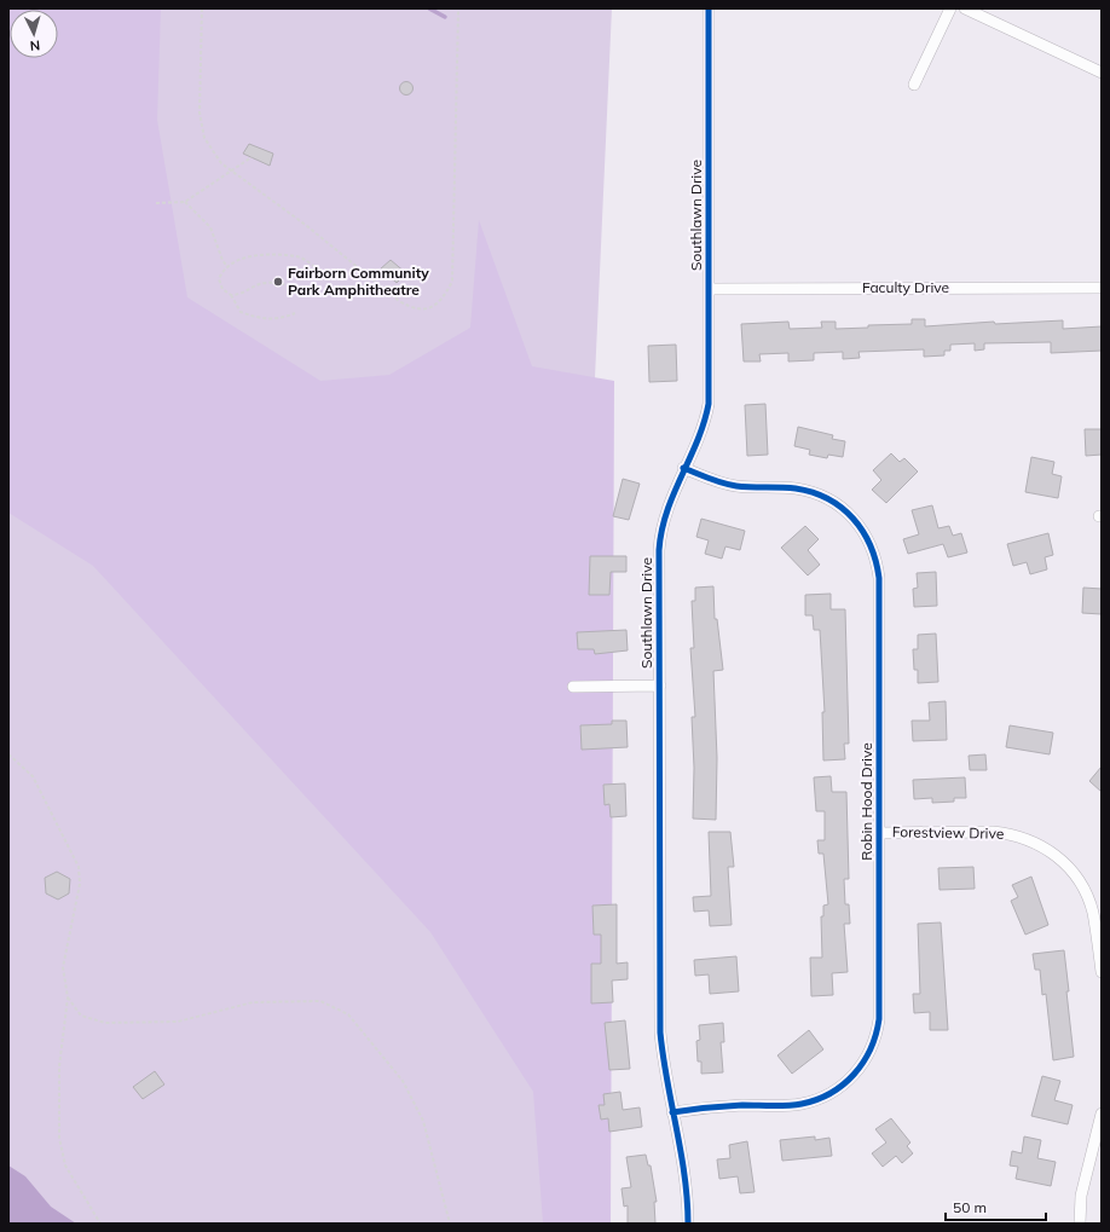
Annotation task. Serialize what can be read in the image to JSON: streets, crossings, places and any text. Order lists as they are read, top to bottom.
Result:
{
  "streets": {
    "street": [
      "Southlawn Drive",
      "Faculty Drive",
      "Robin Hood Drive",
      "Forestview Drive"
    ]
  },
  "crossings": [
    ["Southlawn Drive", "Faculty Drive"],
    ["Southlawn Drive", "Robin Hood Drive"],
    ["Robin Hood Drive", "Forestview Drive"]
  ],
  "places": ["Fairborn Community Park Amphitheatre"],
  "scale_bar": "50 m",
  "north": "bottom"
}
